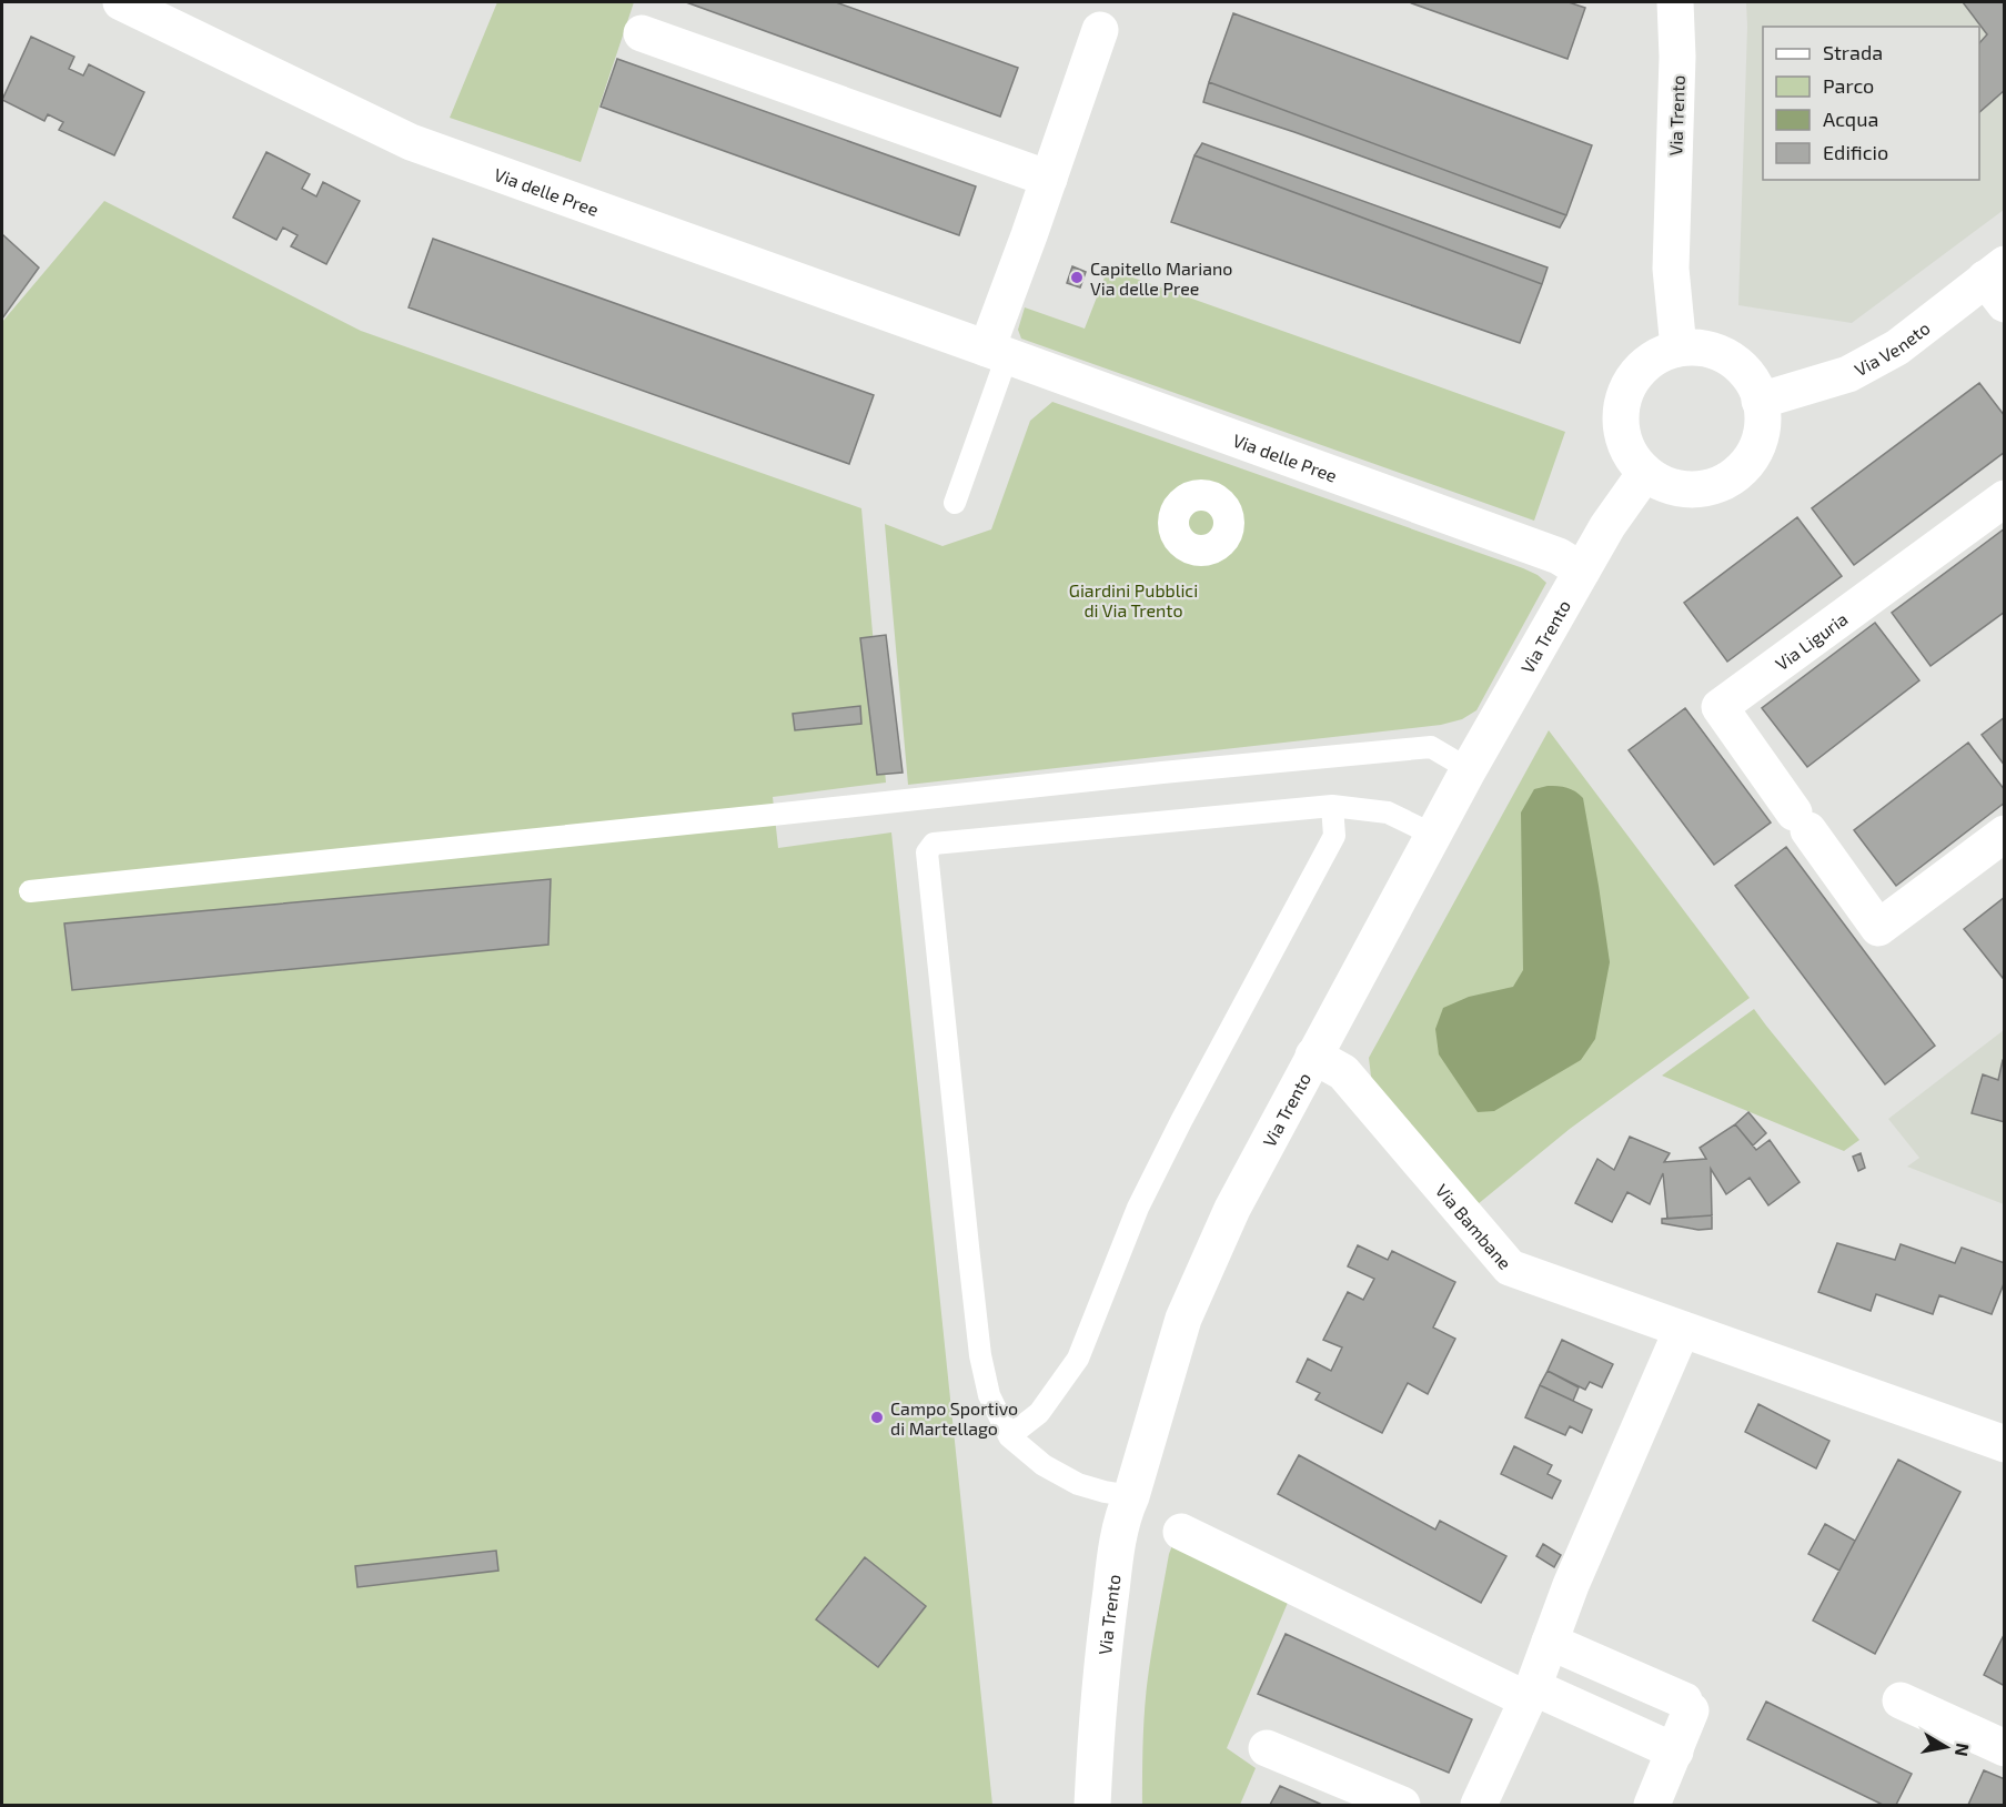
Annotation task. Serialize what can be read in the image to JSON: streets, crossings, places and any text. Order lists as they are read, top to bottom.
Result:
{
  "streets": {
    "street": [
      "Via Trento",
      "Via delle Pree",
      "Via Veneto",
      "Via Liguria",
      "Via Bambane"
    ]
  },
  "crossings": [
    ["Via Trento", "Via delle Pree"],
    ["Via Trento", "Via Veneto"],
    ["Via Trento", "Via Bambane"]
  ],
  "parks": ["Giardini Pubblici di Via Trento"],
  "places": ["Capitello Mariano Via delle Pree", "Campo Sportivo di Martellago"],
  "legend": [
    "Strada",
    "Parco",
    "Acqua",
    "Edificio"
  ],
  "north": "right"
}
